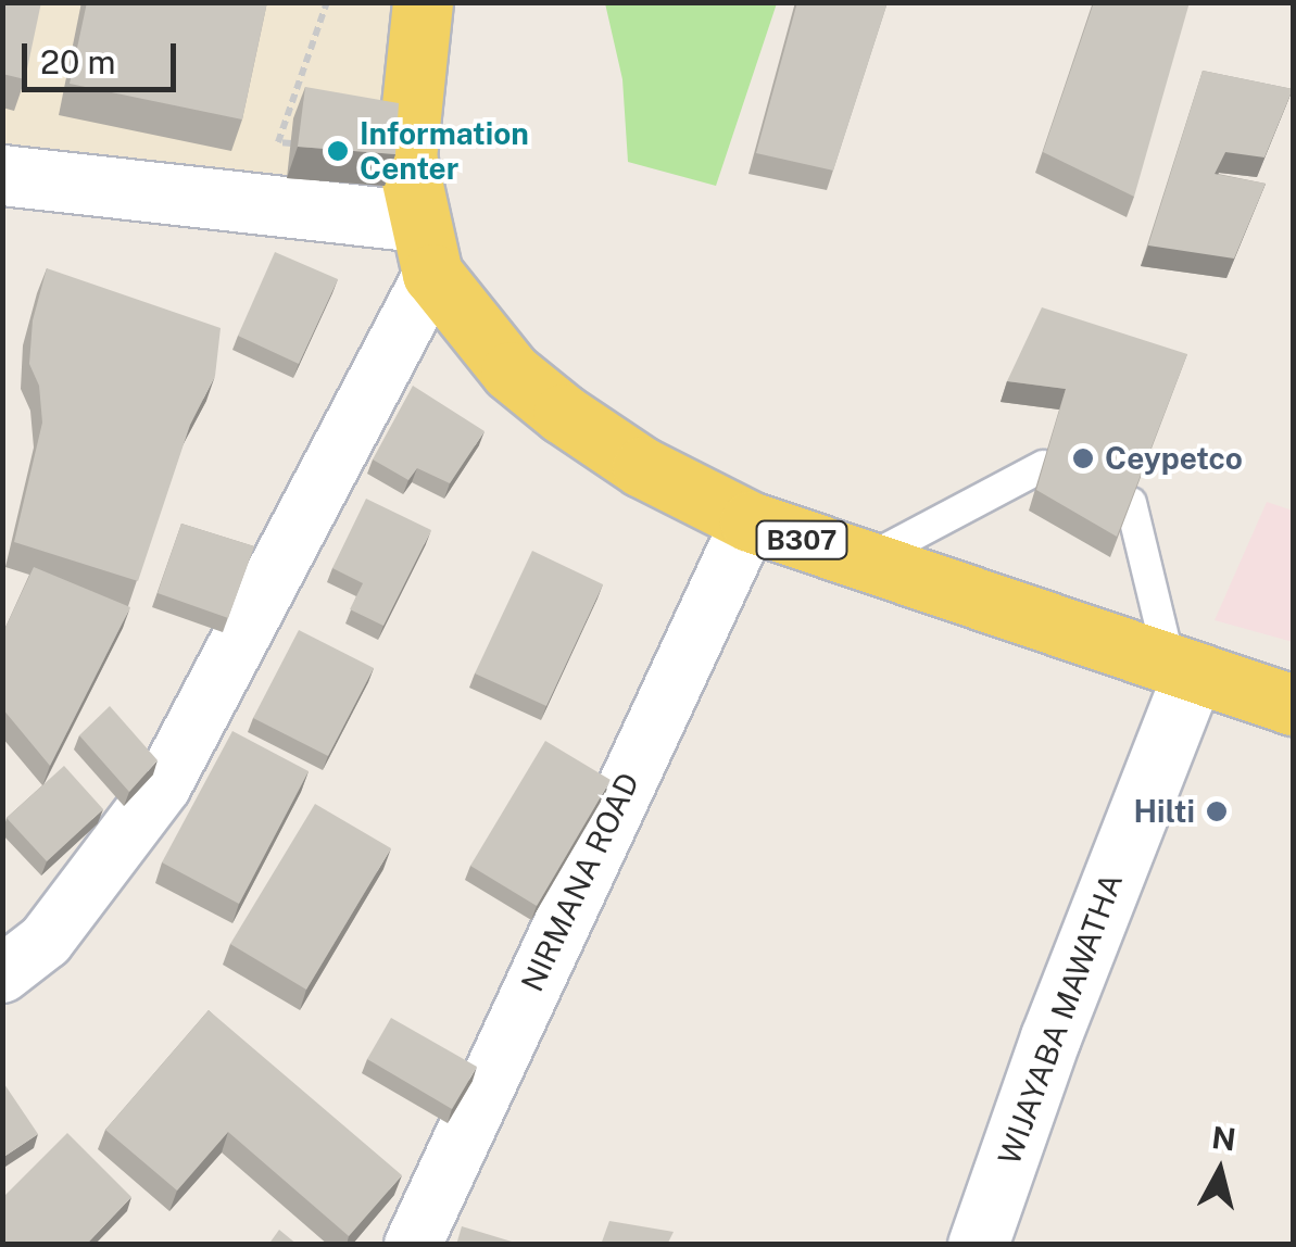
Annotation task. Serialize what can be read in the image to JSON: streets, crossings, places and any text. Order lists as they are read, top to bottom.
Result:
{
  "streets": {
    "main road": ["B307"],
    "street": ["NIRMANA ROAD", "WIJAYABA MAWATHA"]
  },
  "crossings": [
    ["B307", "NIRMANA ROAD"],
    ["B307", "WIJAYABA MAWATHA"]
  ],
  "places": ["Information Center", "Ceypetco", "Hilti"],
  "scale_bar": "20 m",
  "north": "top"
}
